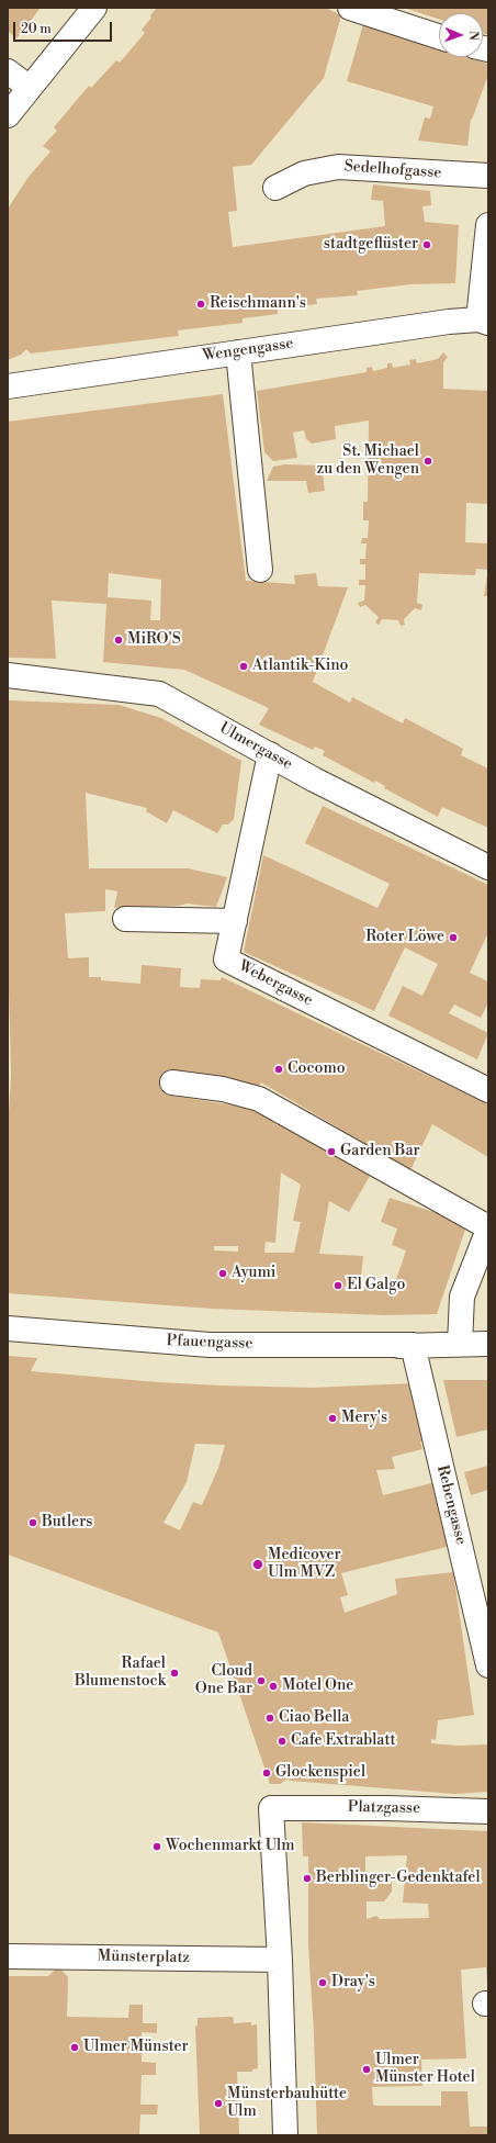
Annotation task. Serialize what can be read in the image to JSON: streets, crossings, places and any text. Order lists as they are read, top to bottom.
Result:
{
  "streets": {
    "street": [
      "Sedelhofgasse",
      "Wengengasse",
      "Ulmergasse",
      "Webergasse",
      "Pfauengasse",
      "Rebengasse",
      "Platzgasse",
      "Münsterplatz"
    ]
  },
  "crossings": [
    ["Ulmergasse", "Webergasse"],
    ["Pfauengasse", "Rebengasse"],
    ["Platzgasse", "Münsterplatz"]
  ],
  "places": [
    "stadtgeflüster",
    "Reischmann's",
    "St. Michael zu den Wengen",
    "MiRO'S",
    "Atlantik-Kino",
    "Roter Löwe",
    "Cocomo",
    "Garden Bar",
    "Ayumi",
    "El Galgo",
    "Mery's",
    "Butlers",
    "Medicover Ulm MVZ",
    "Rafael Blumenstock",
    "Cloud One Bar",
    "Motel One",
    "Ciao Bella",
    "Cafe Extrablatt",
    "Glockenspiel",
    "Wochenmarkt Ulm",
    "Berblinger-Gedenktafel",
    "Dray's",
    "Ulmer Münster",
    "Ulmer Münster Hotel",
    "Münsterbauhütte Ulm"
  ],
  "scale_bar": "20 m",
  "north": "right"
}
